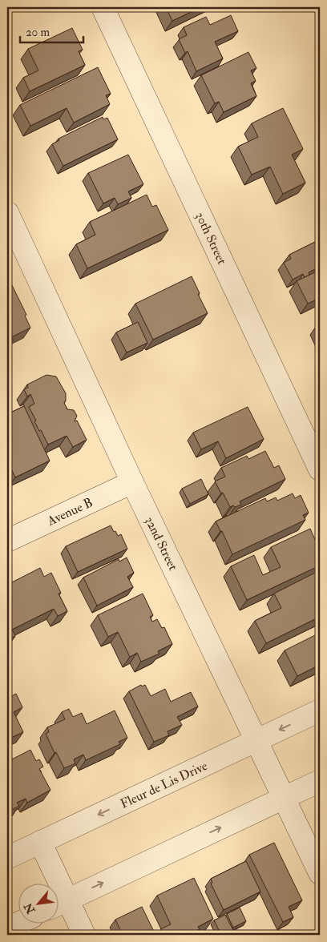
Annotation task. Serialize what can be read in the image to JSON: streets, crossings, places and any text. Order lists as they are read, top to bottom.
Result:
{
  "streets": {
    "street": [
      "30th Street",
      "Avenue B",
      "32nd Street",
      "Fleur de Lis Drive"
    ]
  },
  "crossings": [
    ["Avenue B", "32nd Street"],
    ["32nd Street", "Fleur de Lis Drive"]
  ],
  "scale_bar": "20 m",
  "north": "bottom left"
}
